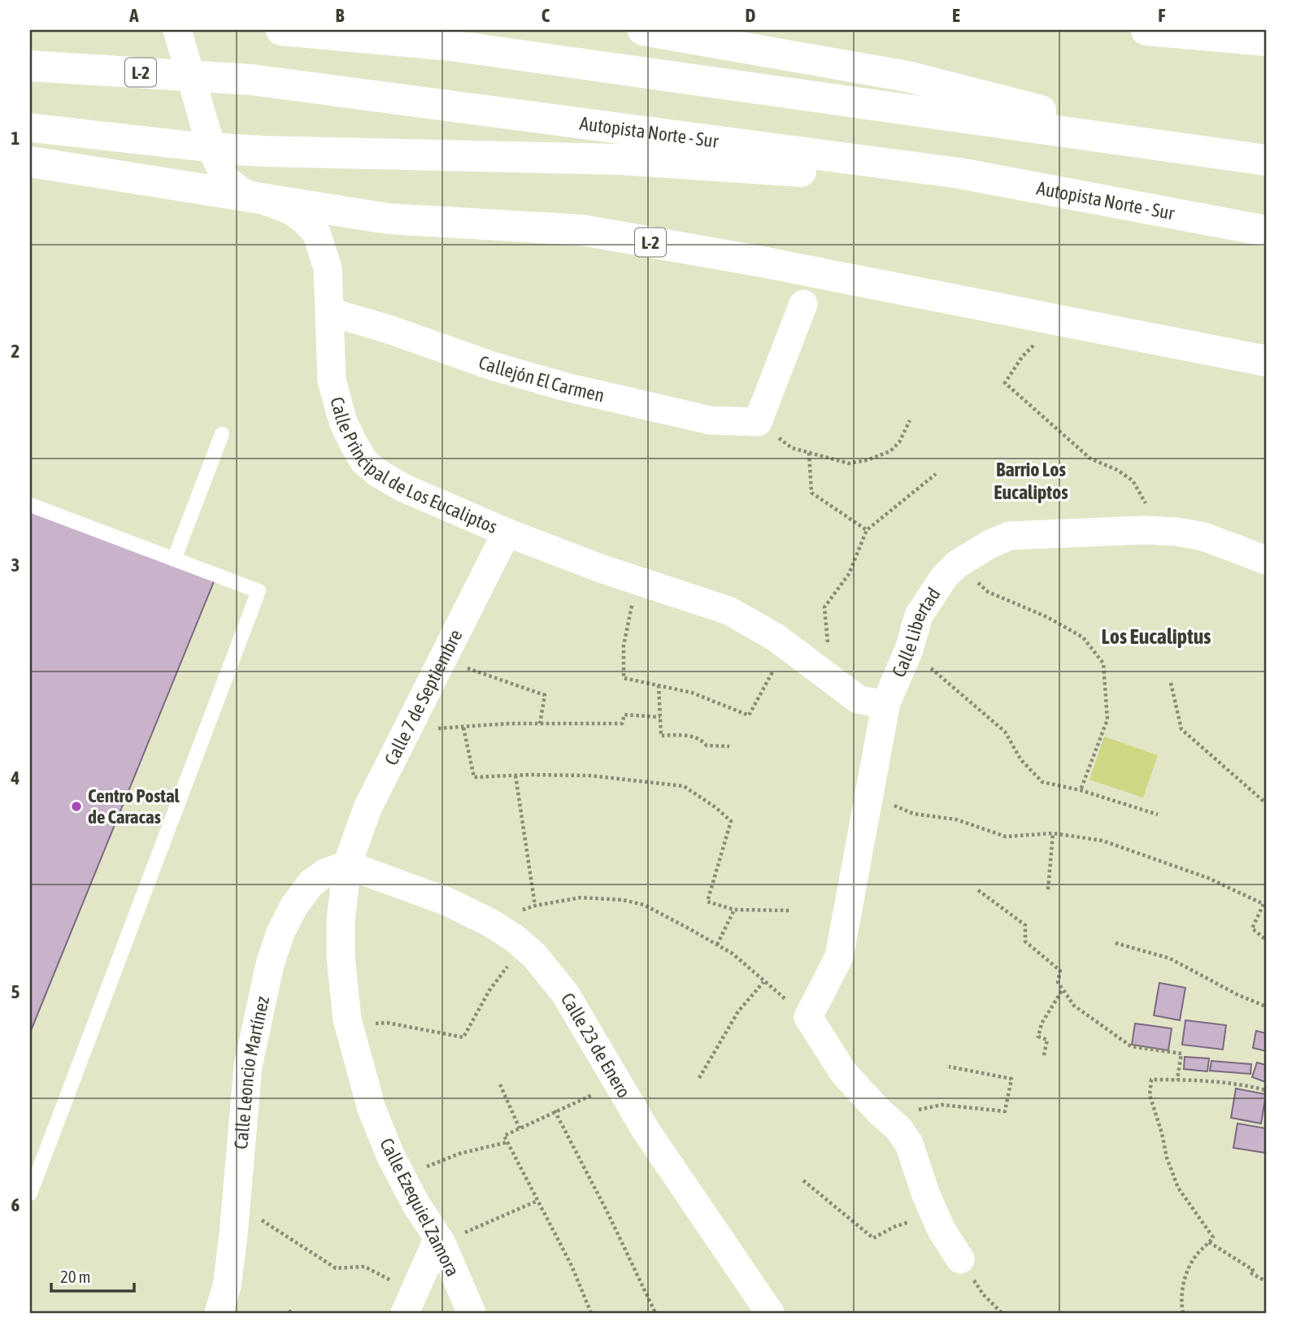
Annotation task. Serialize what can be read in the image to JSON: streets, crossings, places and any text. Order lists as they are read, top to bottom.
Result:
{
  "streets": {
    "highway": ["L-2", "Autopista Norte - Sur"],
    "street": [
      "Callejón El Carmen",
      "Calle Principal de Los Eucaliptos",
      "Calle Libertad",
      "Calle 7 de Septiembre",
      "Calle 23 de Enero",
      "Calle Leoncio Martínez",
      "Calle Ezequiel Zamora"
    ]
  },
  "crossings": [
    ["Callejón El Carmen", "Calle Principal de Los Eucaliptos"],
    ["Calle Principal de Los Eucaliptos", "Calle Libertad"],
    ["Calle Principal de Los Eucaliptos", "Calle 7 de Septiembre"],
    ["Calle 7 de Septiembre", "Calle 23 de Enero"],
    ["Calle 7 de Septiembre", "Calle Leoncio Martínez"],
    ["Calle 7 de Septiembre", "Calle Ezequiel Zamora"],
    ["Calle 23 de Enero", "Calle Leoncio Martínez"],
    ["Calle 23 de Enero", "Calle Ezequiel Zamora"],
    ["Calle Leoncio Martínez", "Calle Ezequiel Zamora"]
  ],
  "districts": ["Barrio Los Eucaliptos", "Los Eucaliptus"],
  "places": ["Centro Postal de Caracas"],
  "scale_bar": "20 m",
  "grid": {
    "columns": [
      "A",
      "B",
      "C",
      "D",
      "E",
      "F"
    ],
    "rows": [
      "1",
      "2",
      "3",
      "4",
      "5",
      "6"
    ]
  }
}
